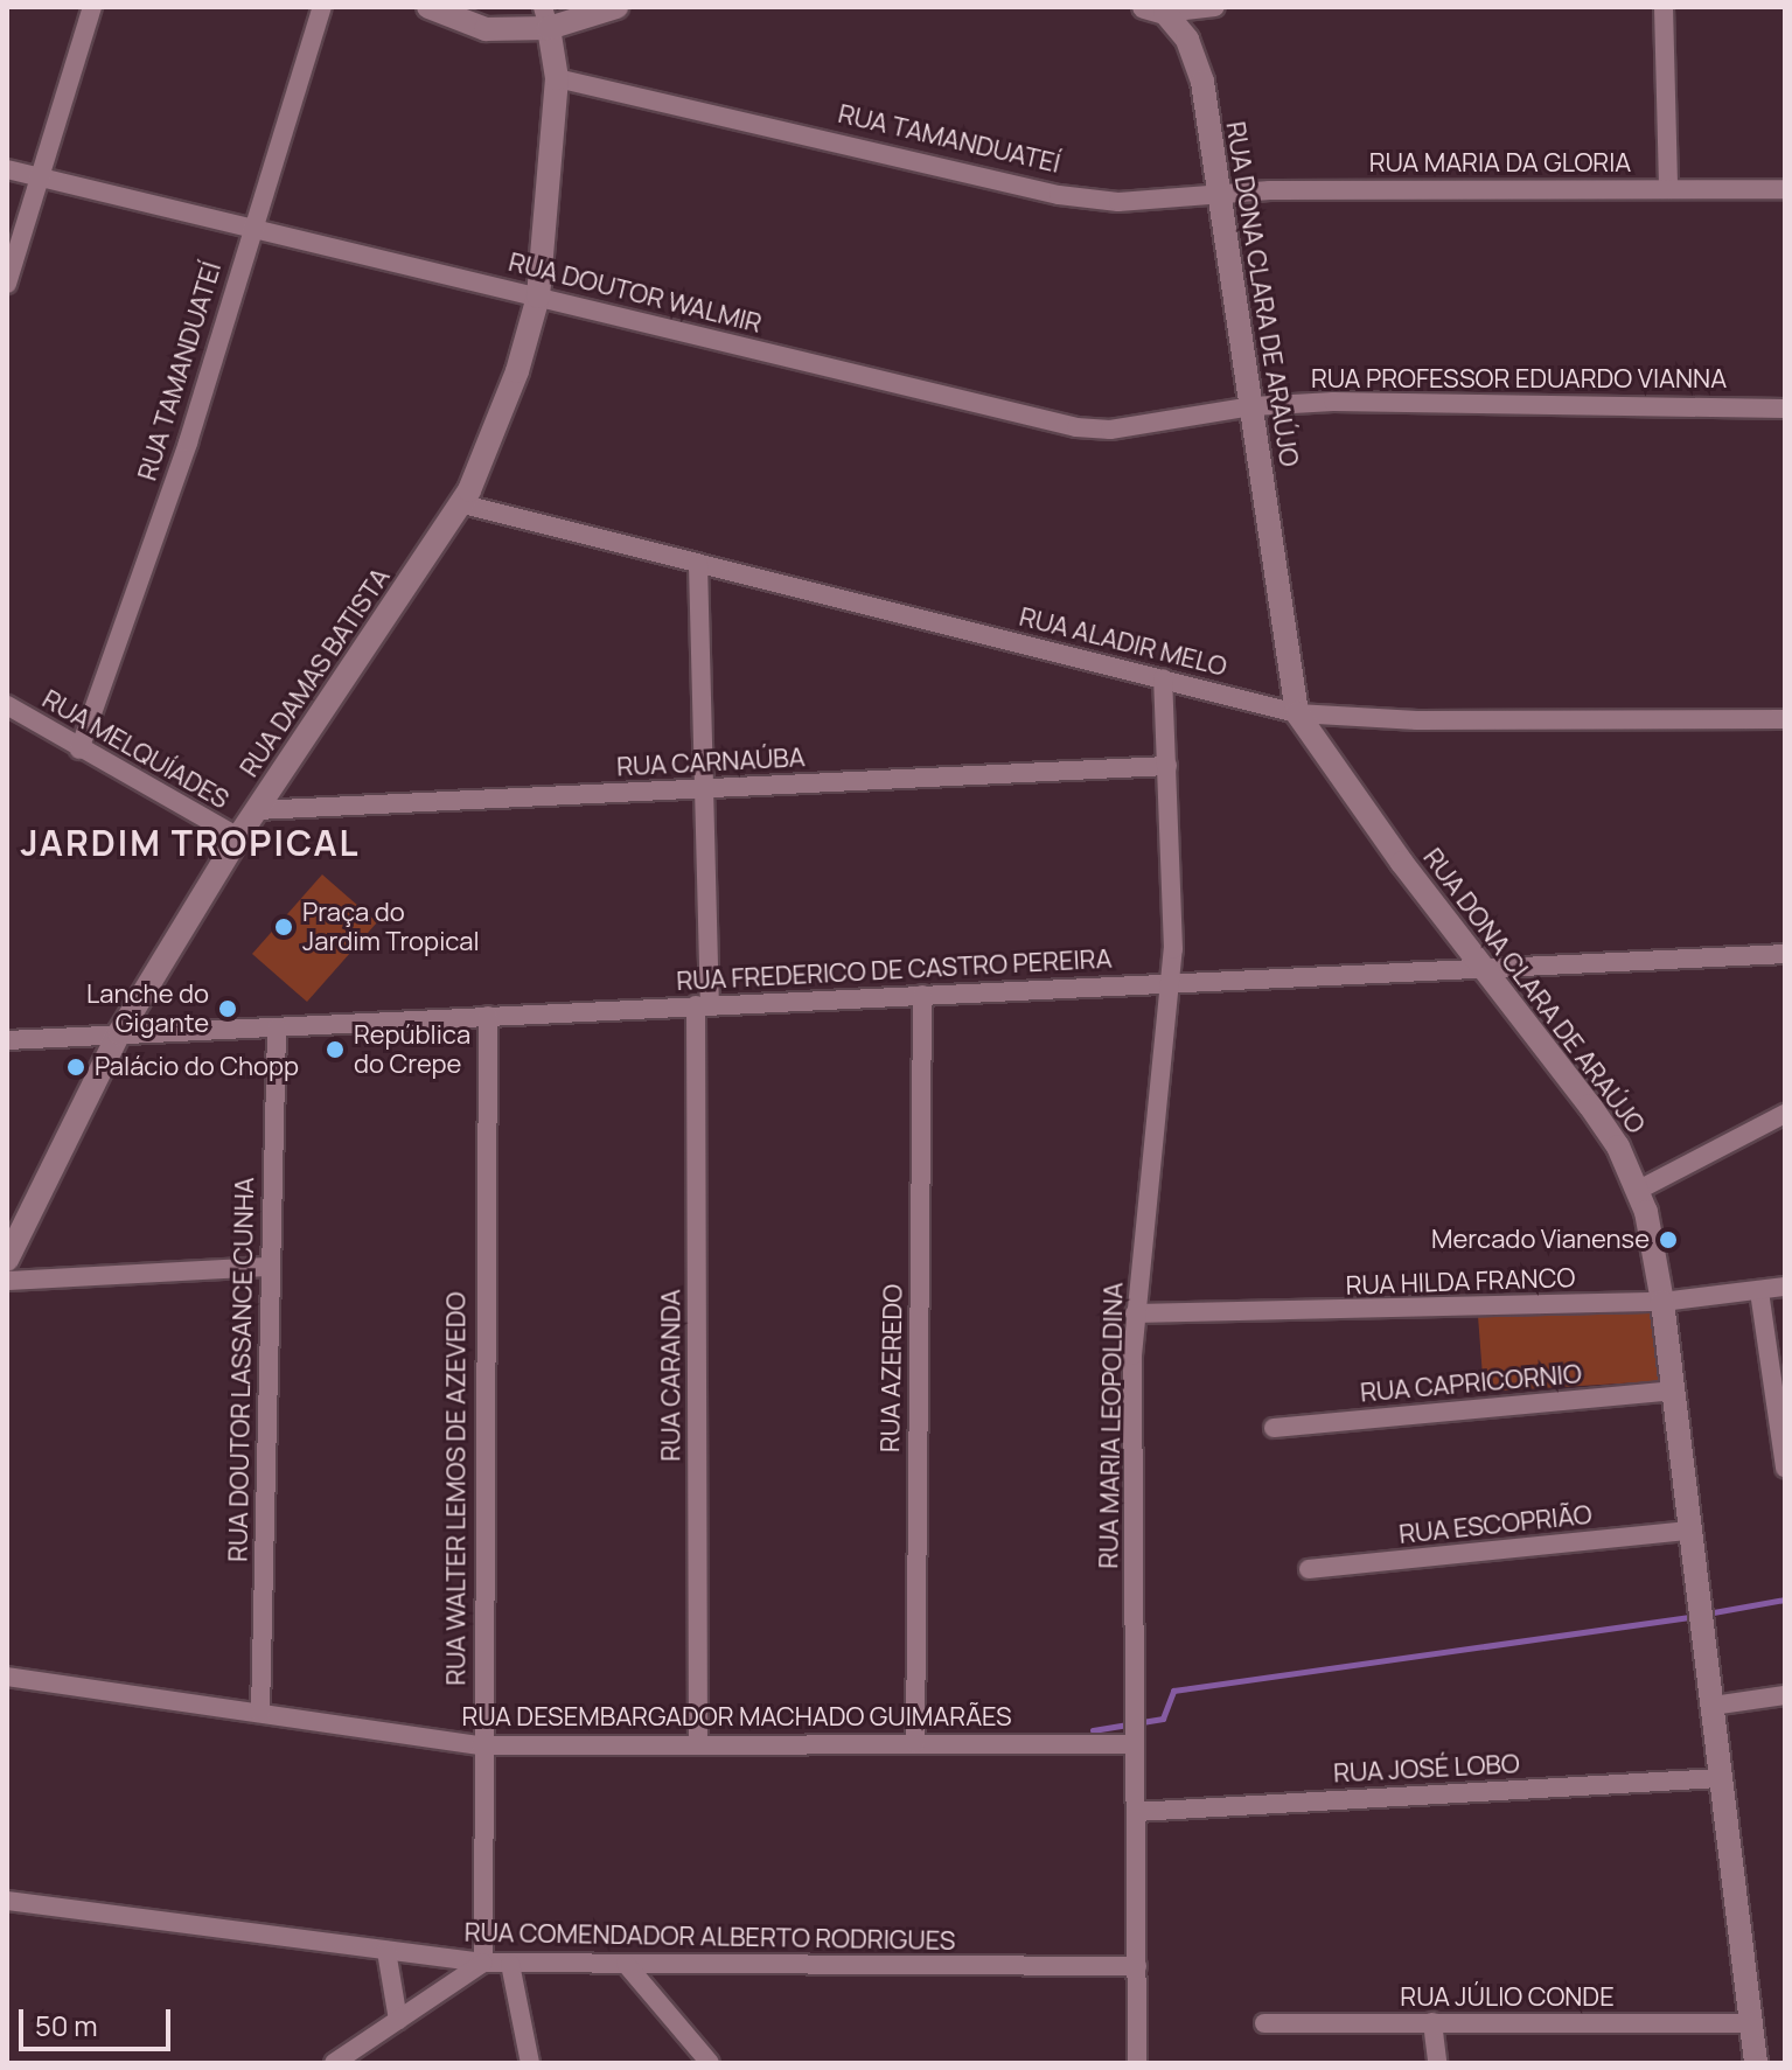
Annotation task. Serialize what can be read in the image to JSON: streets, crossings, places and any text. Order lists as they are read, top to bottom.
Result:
{
  "streets": {
    "main road": ["RUA DONA CLARA DE ARAÚJO", "RUA DAMAS BATISTA"],
    "street": [
      "RUA TAMANDUATEÍ",
      "RUA MARIA DA GLORIA",
      "RUA DOUTOR WALMIR",
      "RUA PROFESSOR EDUARDO VIANNA",
      "RUA ALADIR MELO",
      "RUA MELQUÍADES",
      "RUA CARNAÚBA",
      "RUA FREDERICO DE CASTRO PEREIRA",
      "RUA HILDA FRANCO",
      "RUA AZEREDO",
      "RUA DOUTOR LASSANCE CUNHA",
      "RUA CARANDA",
      "RUA CAPRICORNIO",
      "RUA MARIA LEOPOLDINA",
      "RUA WALTER LEMOS DE AZEVEDO",
      "RUA ESCOPRIÃO",
      "RUA DESEMBARGADOR MACHADO GUIMARÃES",
      "RUA JOSÉ LOBO",
      "RUA COMENDADOR ALBERTO RODRIGUES",
      "RUA JÚLIO CONDE"
    ]
  },
  "crossings": [
    ["RUA TAMANDUATEÍ", "RUA MARIA DA GLORIA"],
    ["RUA TAMANDUATEÍ", "RUA DOUTOR WALMIR"],
    ["RUA TAMANDUATEÍ", "RUA DONA CLARA DE ARAÚJO"],
    ["RUA TAMANDUATEÍ", "RUA DAMAS BATISTA"],
    ["RUA TAMANDUATEÍ", "RUA MELQUÍADES"],
    ["RUA MARIA DA GLORIA", "RUA DONA CLARA DE ARAÚJO"],
    ["RUA DOUTOR WALMIR", "RUA DONA CLARA DE ARAÚJO"],
    ["RUA DOUTOR WALMIR", "RUA PROFESSOR EDUARDO VIANNA"],
    ["RUA DOUTOR WALMIR", "RUA DAMAS BATISTA"],
    ["RUA DONA CLARA DE ARAÚJO", "RUA PROFESSOR EDUARDO VIANNA"],
    ["RUA DONA CLARA DE ARAÚJO", "RUA ALADIR MELO"],
    ["RUA DONA CLARA DE ARAÚJO", "RUA FREDERICO DE CASTRO PEREIRA"],
    ["RUA DONA CLARA DE ARAÚJO", "RUA HILDA FRANCO"],
    ["RUA DONA CLARA DE ARAÚJO", "RUA CAPRICORNIO"],
    ["RUA DONA CLARA DE ARAÚJO", "RUA ESCOPRIÃO"],
    ["RUA DONA CLARA DE ARAÚJO", "RUA JOSÉ LOBO"],
    ["RUA DONA CLARA DE ARAÚJO", "RUA JÚLIO CONDE"],
    ["RUA ALADIR MELO", "RUA DAMAS BATISTA"],
    ["RUA ALADIR MELO", "RUA CARANDA"],
    ["RUA ALADIR MELO", "RUA MARIA LEOPOLDINA"],
    ["RUA DAMAS BATISTA", "RUA MELQUÍADES"],
    ["RUA DAMAS BATISTA", "RUA CARNAÚBA"],
    ["RUA DAMAS BATISTA", "RUA FREDERICO DE CASTRO PEREIRA"],
    ["RUA CARNAÚBA", "RUA CARANDA"],
    ["RUA CARNAÚBA", "RUA MARIA LEOPOLDINA"],
    ["RUA FREDERICO DE CASTRO PEREIRA", "RUA AZEREDO"],
    ["RUA FREDERICO DE CASTRO PEREIRA", "RUA DOUTOR LASSANCE CUNHA"],
    ["RUA FREDERICO DE CASTRO PEREIRA", "RUA CARANDA"],
    ["RUA FREDERICO DE CASTRO PEREIRA", "RUA MARIA LEOPOLDINA"],
    ["RUA FREDERICO DE CASTRO PEREIRA", "RUA WALTER LEMOS DE AZEVEDO"],
    ["RUA HILDA FRANCO", "RUA MARIA LEOPOLDINA"],
    ["RUA AZEREDO", "RUA DESEMBARGADOR MACHADO GUIMARÃES"],
    ["RUA DOUTOR LASSANCE CUNHA", "RUA DESEMBARGADOR MACHADO GUIMARÃES"],
    ["RUA CARANDA", "RUA DESEMBARGADOR MACHADO GUIMARÃES"],
    ["RUA MARIA LEOPOLDINA", "RUA DESEMBARGADOR MACHADO GUIMARÃES"],
    ["RUA MARIA LEOPOLDINA", "RUA JOSÉ LOBO"],
    ["RUA MARIA LEOPOLDINA", "RUA COMENDADOR ALBERTO RODRIGUES"],
    ["RUA WALTER LEMOS DE AZEVEDO", "RUA DESEMBARGADOR MACHADO GUIMARÃES"],
    ["RUA WALTER LEMOS DE AZEVEDO", "RUA COMENDADOR ALBERTO RODRIGUES"]
  ],
  "districts": ["JARDIM TROPICAL"],
  "places": [
    "Praça do Jardim Tropical",
    "Lanche do Gigante",
    "República do Crepe",
    "Palácio do Chopp",
    "Mercado Vianense"
  ],
  "scale_bar": "50 m"
}
